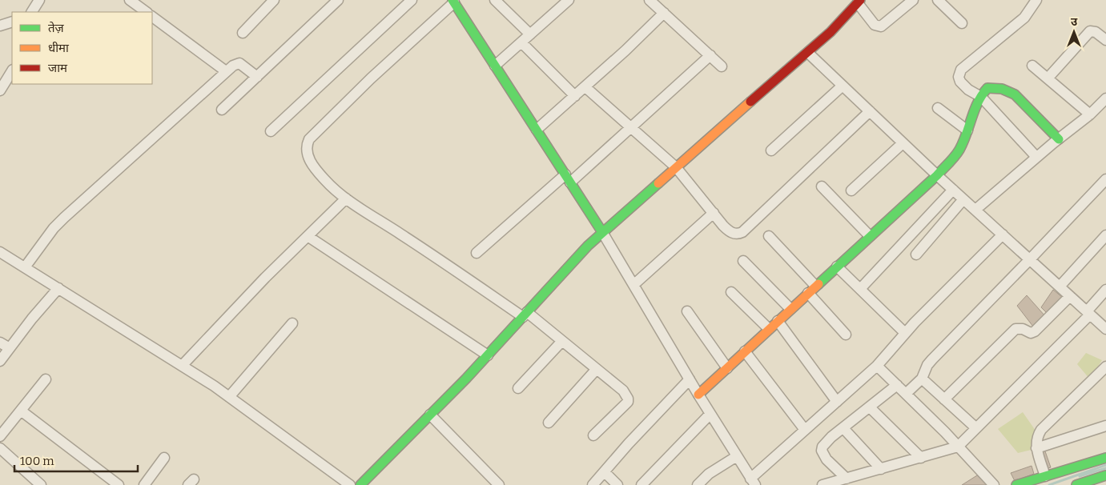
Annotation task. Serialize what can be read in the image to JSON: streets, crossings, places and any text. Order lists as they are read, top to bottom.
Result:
{
  "legend": ["तेज़", "धीमा", "जाम"],
  "scale_bar": "100 m",
  "north": "top"
}
